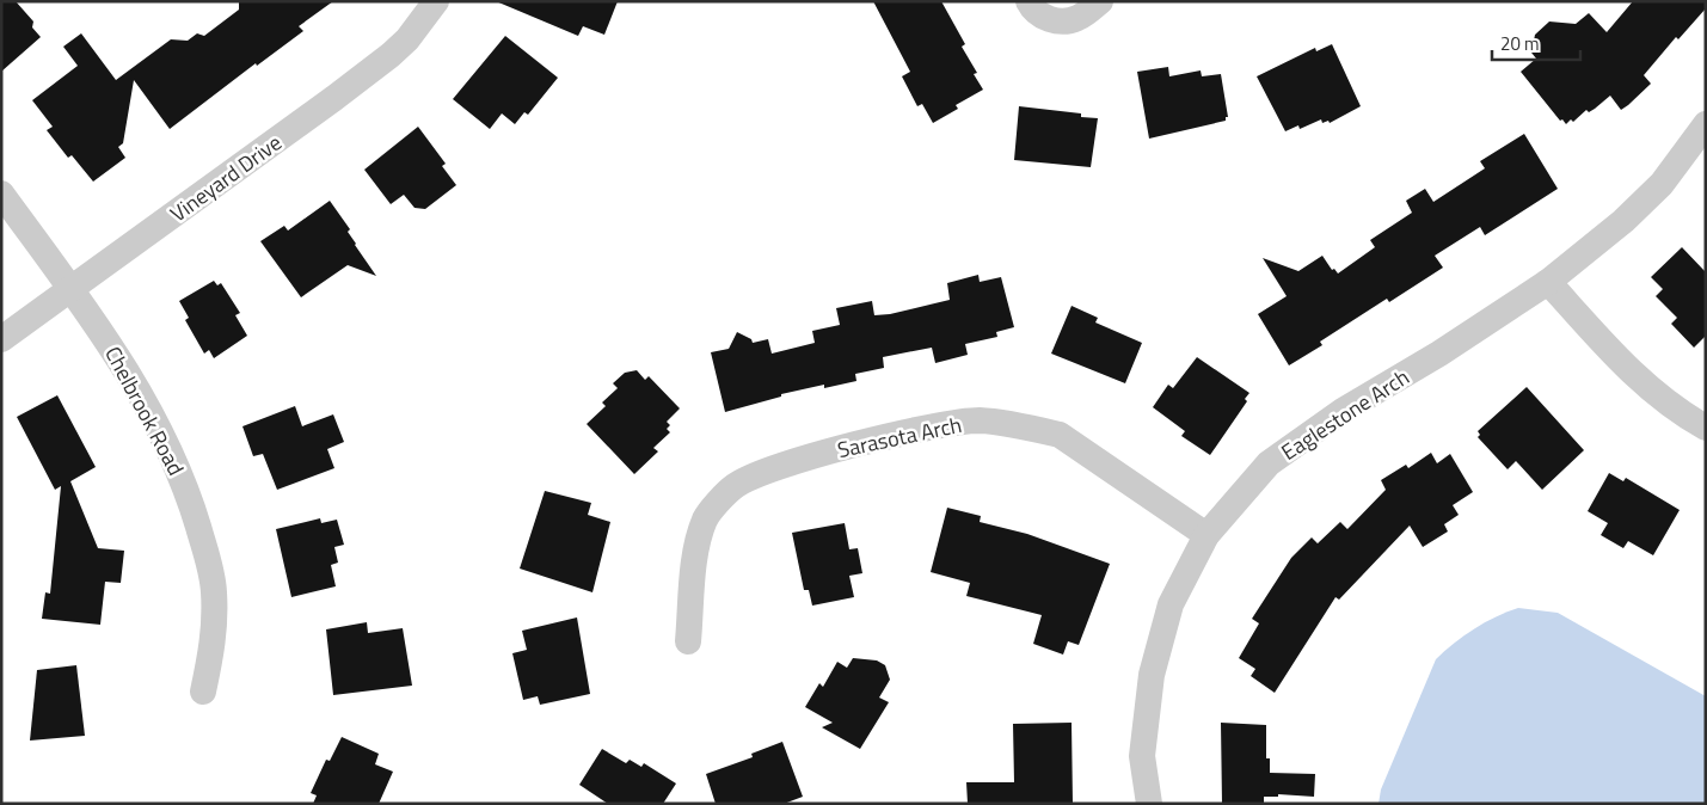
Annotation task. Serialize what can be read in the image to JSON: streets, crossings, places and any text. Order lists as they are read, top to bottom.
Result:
{
  "streets": {
    "street": [
      "Vineyard Drive",
      "Chelbrook Road",
      "Eaglestone Arch",
      "Sarasota Arch"
    ]
  },
  "crossings": [
    ["Vineyard Drive", "Chelbrook Road"],
    ["Eaglestone Arch", "Sarasota Arch"]
  ],
  "scale_bar": "20 m"
}
